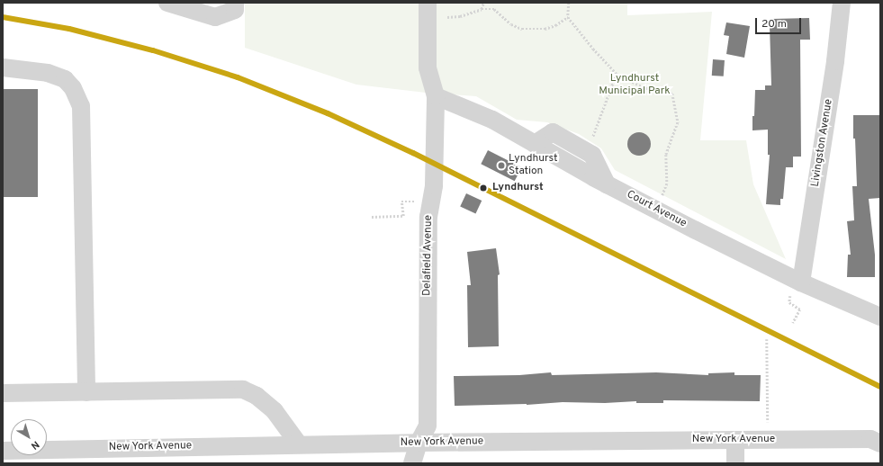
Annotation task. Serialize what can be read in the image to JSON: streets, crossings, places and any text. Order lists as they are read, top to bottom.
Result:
{
  "streets": {
    "street": [
      "Livingston Avenue",
      "Court Avenue",
      "Delafield Avenue",
      "New York Avenue"
    ]
  },
  "crossings": [
    ["Livingston Avenue", "Court Avenue"],
    ["Court Avenue", "Delafield Avenue"],
    ["Delafield Avenue", "New York Avenue"]
  ],
  "parks": ["Lyndhurst Municipal Park"],
  "places": ["Lyndhurst Station", "Lyndhurst"],
  "scale_bar": "20 m",
  "north": "bottom right"
}
